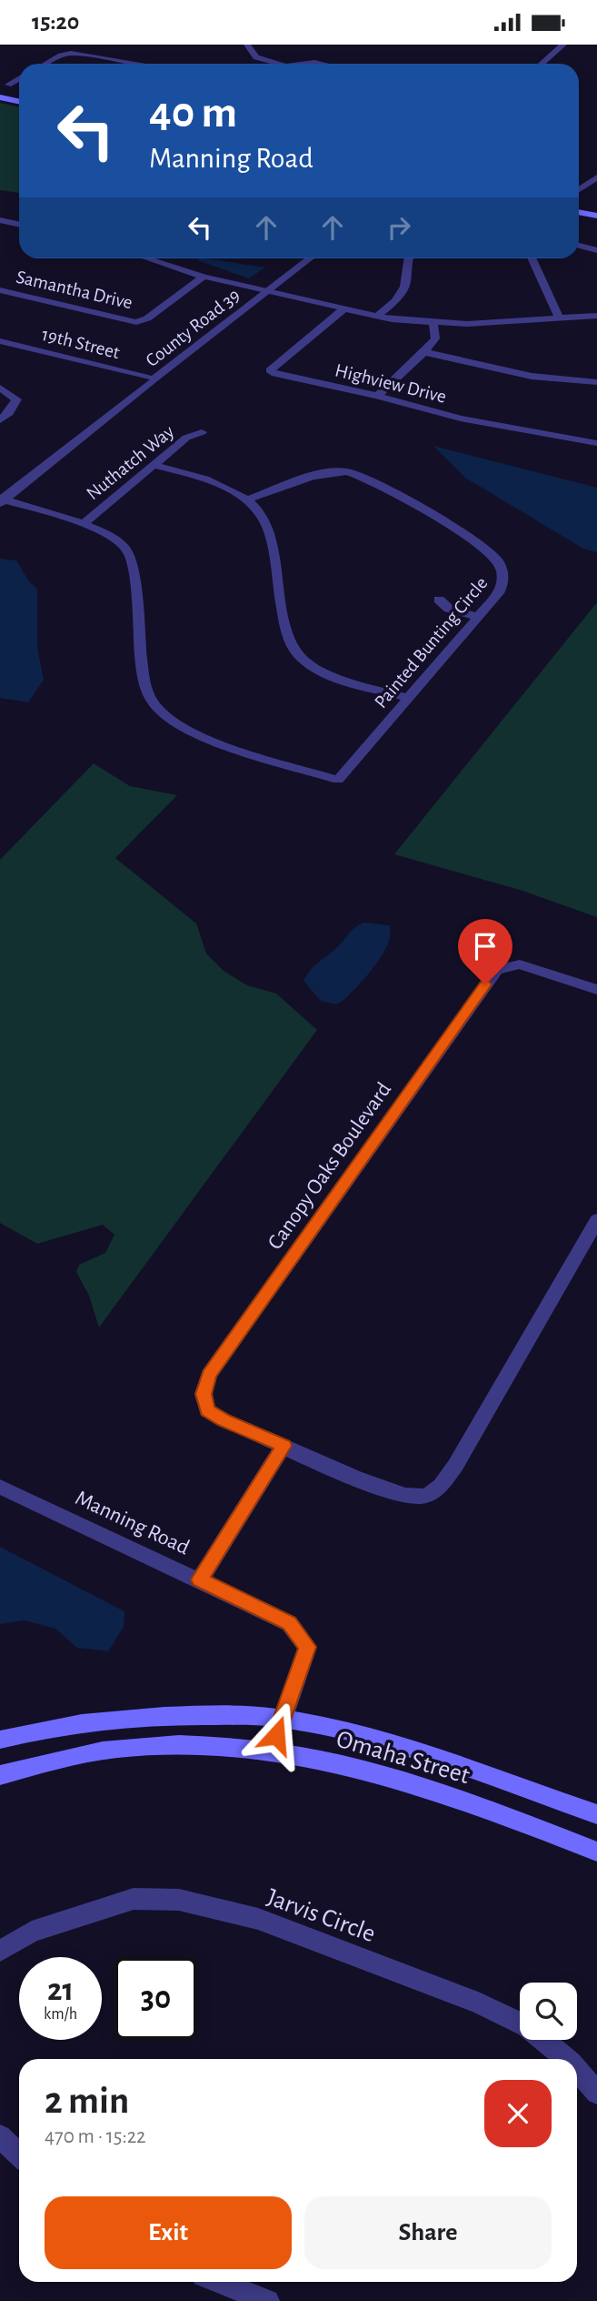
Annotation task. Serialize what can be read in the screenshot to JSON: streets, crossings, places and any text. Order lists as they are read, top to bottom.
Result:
{
  "streets": {
    "main road": ["Omaha Street"],
    "street": [
      "Samantha Drive",
      "County Road 39",
      "19th Street",
      "Highview Drive",
      "Nuthatch Way",
      "Painted Bunting Circle",
      "Canopy Oaks Boulevard",
      "Manning Road",
      "Jarvis Circle"
    ]
  },
  "crossings": [
    ["County Road 39", "19th Street"],
    ["Nuthatch Way", "Painted Bunting Circle"],
    ["Manning Road", "Omaha Street"]
  ],
  "page": {
    "status": "15:20",
    "turn": ["40 m", "Manning Road"],
    "speed": "21 km/h",
    "limit": "30",
    "heading": ["2 min", "470 m · 15:22"],
    "buttons": ["Exit", "Share"]
  }
}
